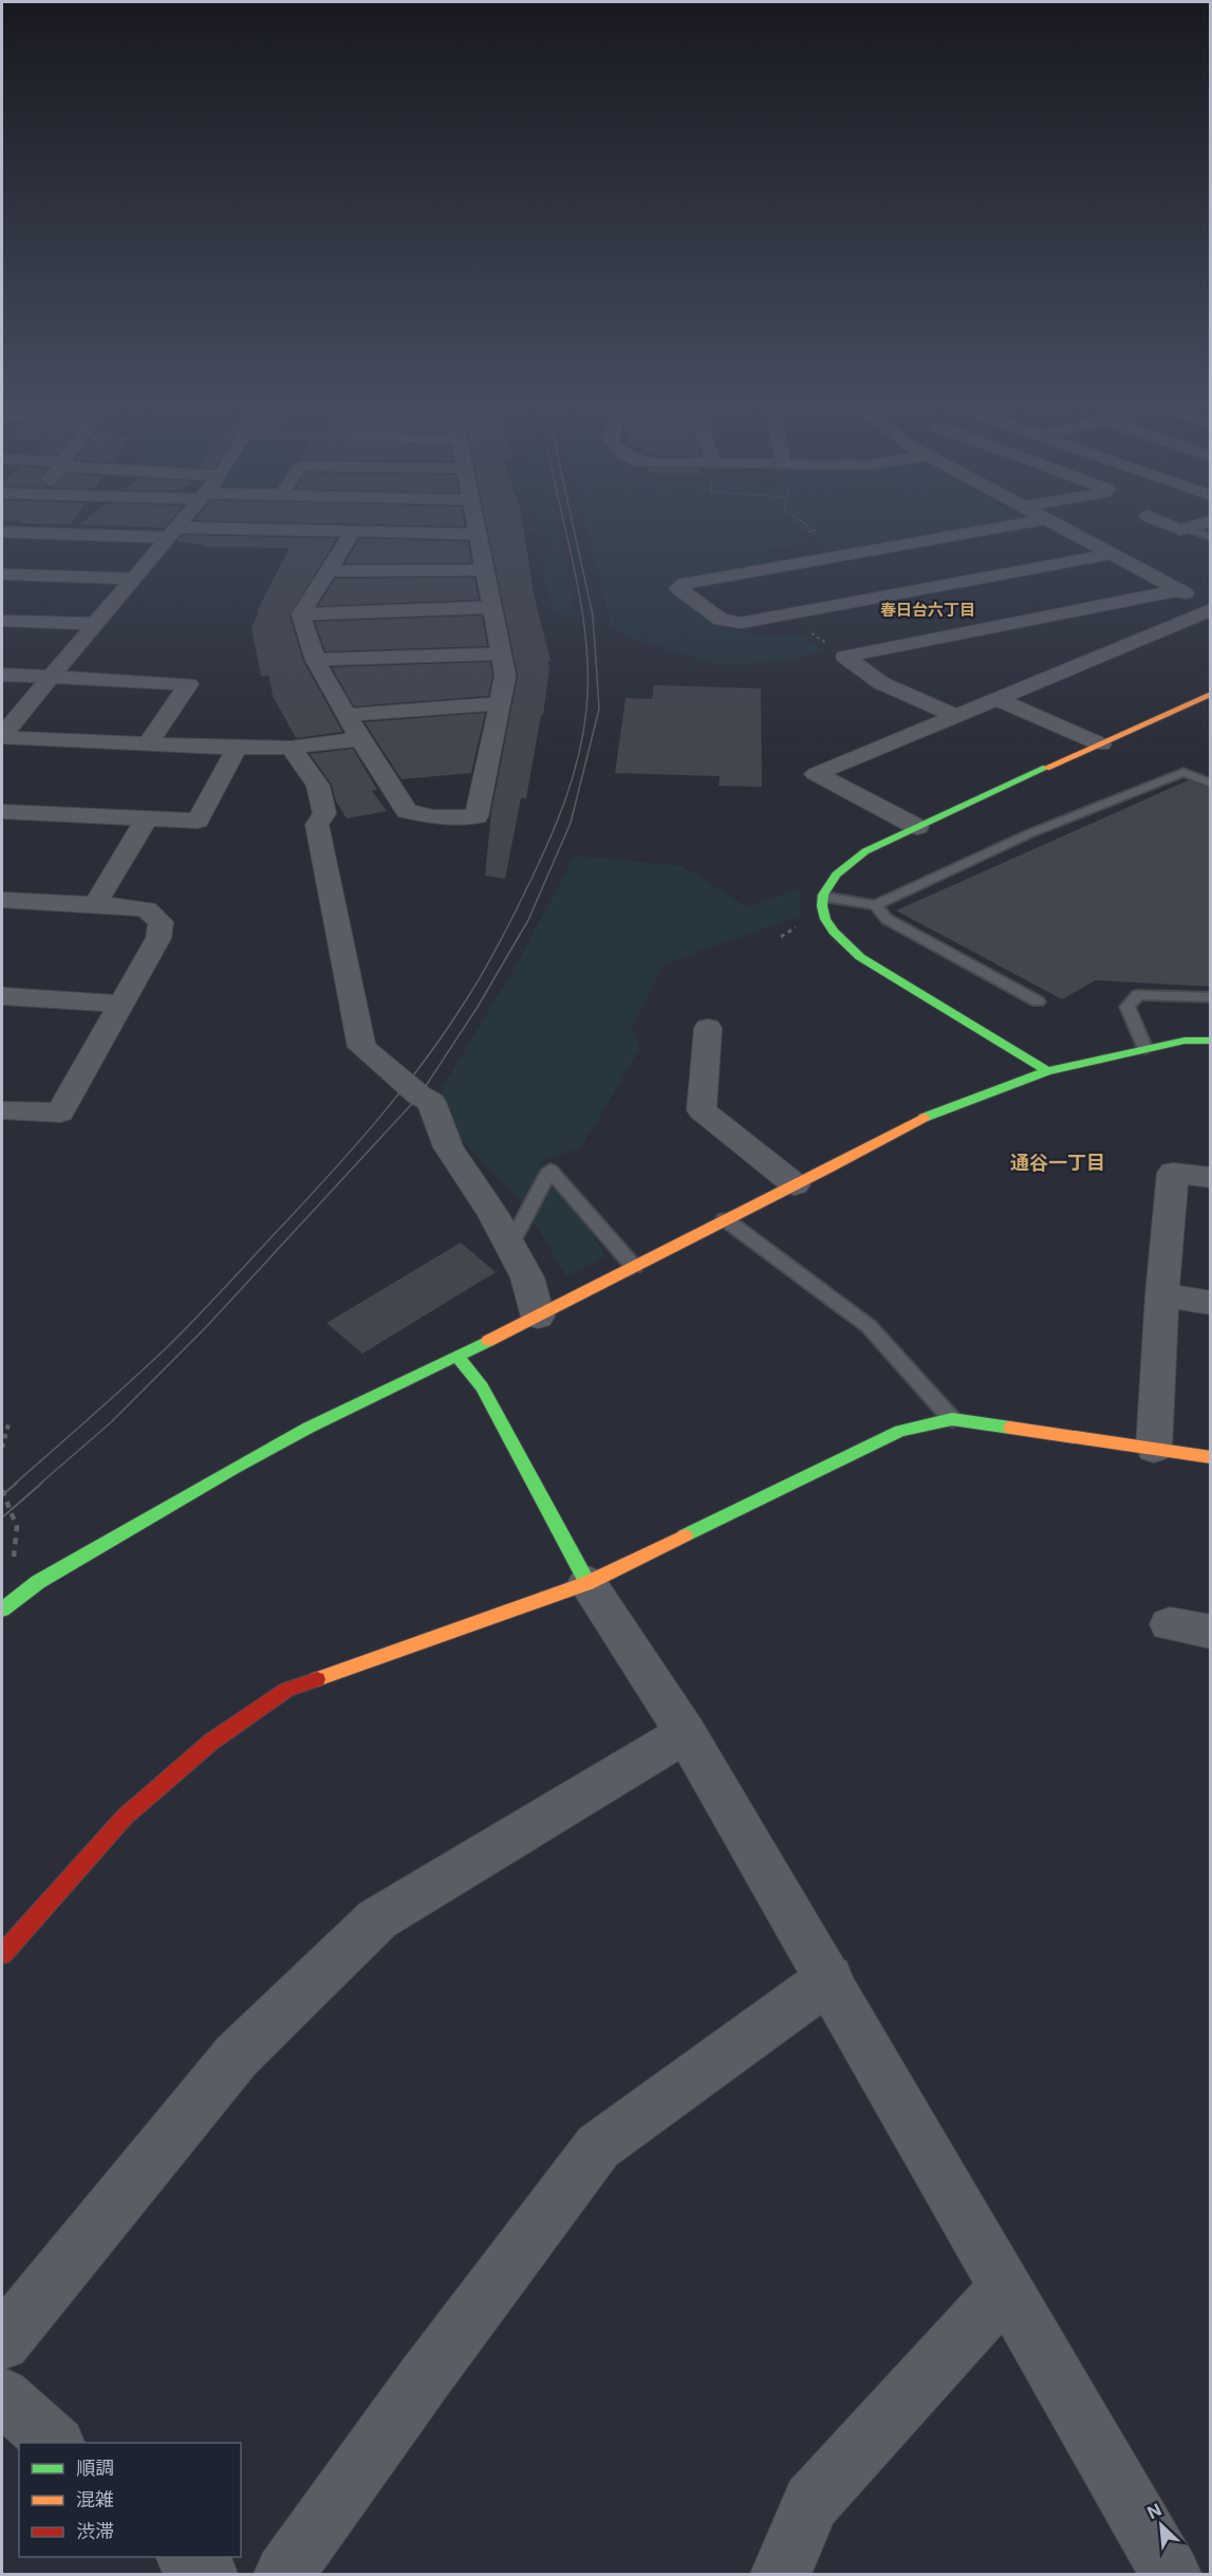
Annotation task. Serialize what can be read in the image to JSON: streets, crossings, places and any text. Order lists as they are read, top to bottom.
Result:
{
  "districts": ["春日台六丁目", "通谷一丁目"],
  "legend": ["順調", "混雑", "渋滞"],
  "north": "top left"
}
